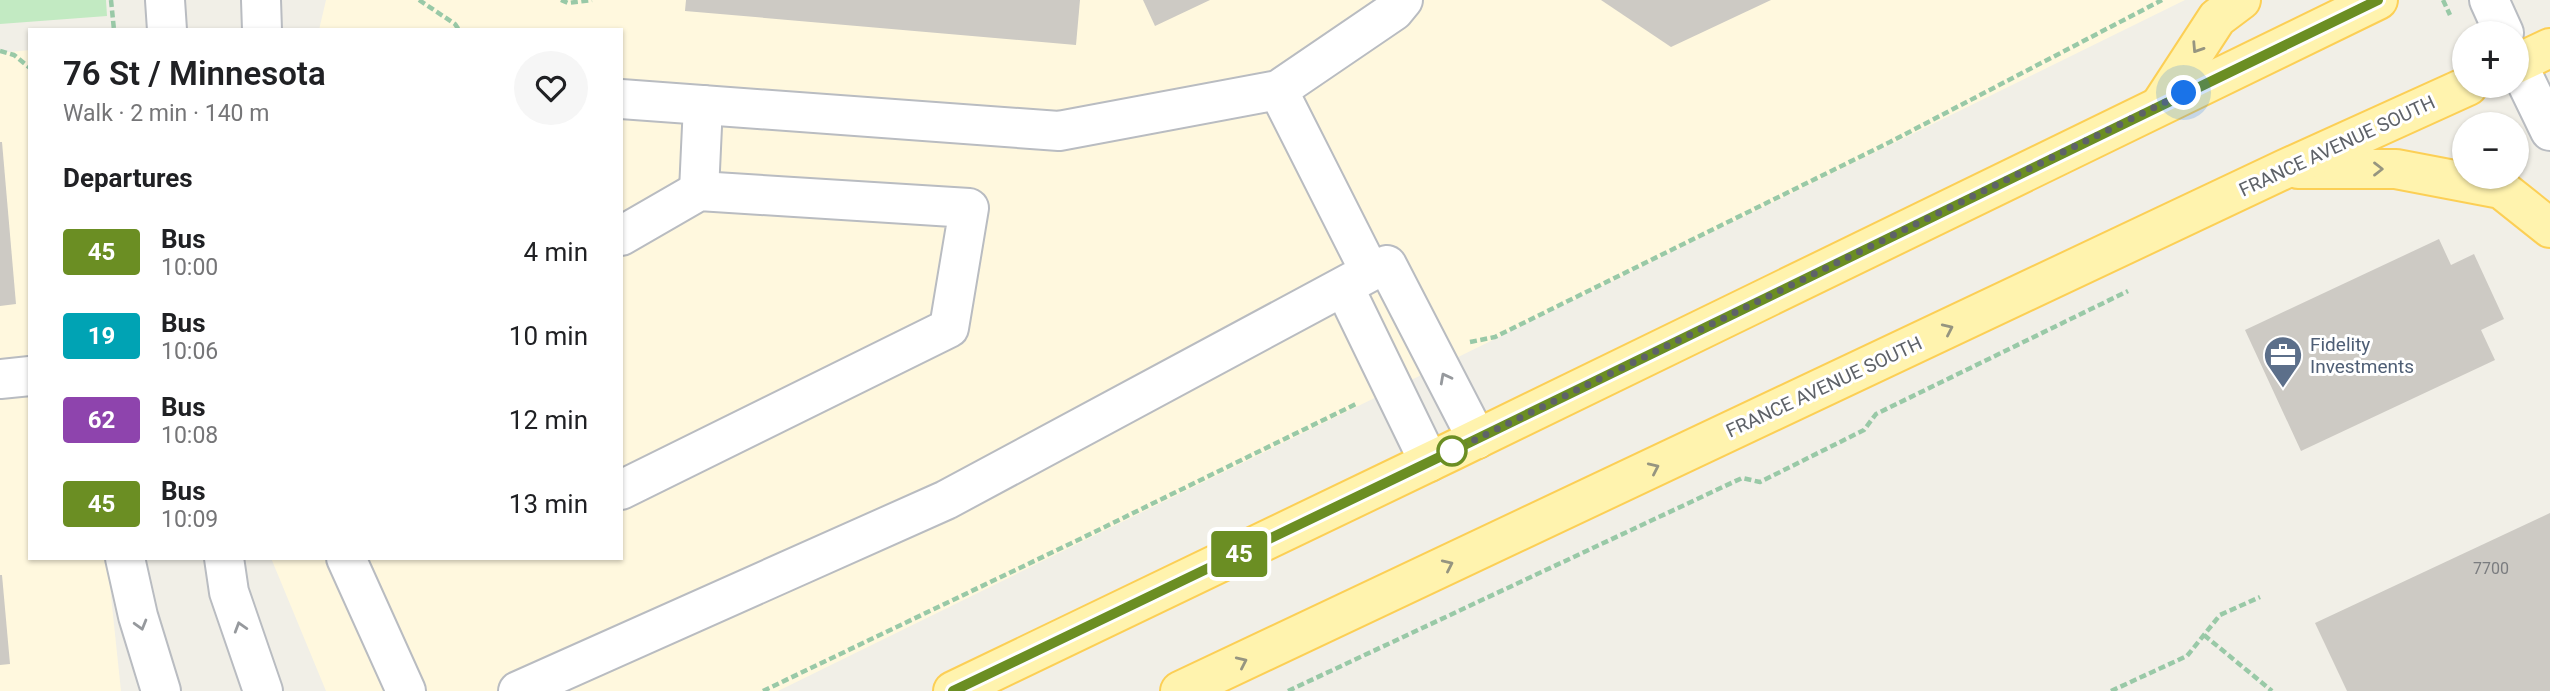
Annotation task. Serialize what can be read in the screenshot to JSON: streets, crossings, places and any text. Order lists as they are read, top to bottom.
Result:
{
  "streets": {
    "main road": ["FRANCE AVENUE SOUTH"]
  },
  "places": {
    "office": ["Fidelity Investments"]
  },
  "lines": ["bus line 45"],
  "house_numbers": ["7700"],
  "page": {
    "on_map": "45",
    "map_buttons": ["+", "−"],
    "heading": [
      ["76 St / Minnesota", "Walk · 2 min · 140 m"],
      "Departures"
    ],
    "list": [
      {
        "mark": "45",
        "name": "Bus",
        "note": "10:00",
        "value": "4 min"
      },
      {
        "mark": "19",
        "name": "Bus",
        "note": "10:06",
        "value": "10 min"
      },
      {
        "mark": "62",
        "name": "Bus",
        "note": "10:08",
        "value": "12 min"
      },
      {
        "mark": "45",
        "name": "Bus",
        "note": "10:09",
        "value": "13 min"
      }
    ]
  }
}
